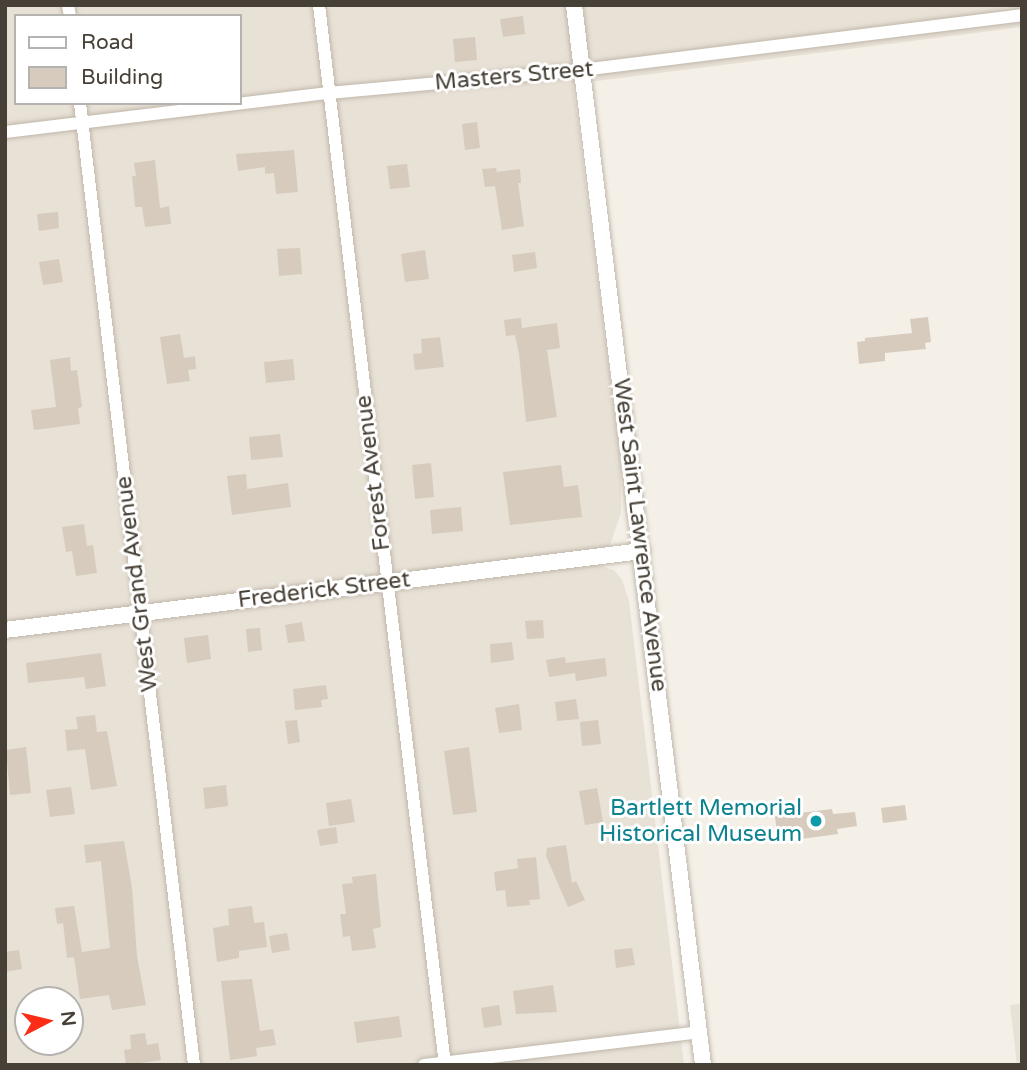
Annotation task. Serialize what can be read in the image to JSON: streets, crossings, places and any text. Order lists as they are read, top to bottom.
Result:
{
  "streets": {
    "street": [
      "Masters Street",
      "Forest Avenue",
      "West Saint Lawrence Avenue",
      "West Grand Avenue",
      "Frederick Street"
    ]
  },
  "crossings": [
    ["Masters Street", "Forest Avenue"],
    ["Masters Street", "West Saint Lawrence Avenue"],
    ["Masters Street", "West Grand Avenue"],
    ["Forest Avenue", "Frederick Street"],
    ["West Saint Lawrence Avenue", "Frederick Street"],
    ["West Grand Avenue", "Frederick Street"]
  ],
  "places": ["Bartlett Memorial Historical Museum"],
  "legend": ["Road", "Building"],
  "north": "right"
}
